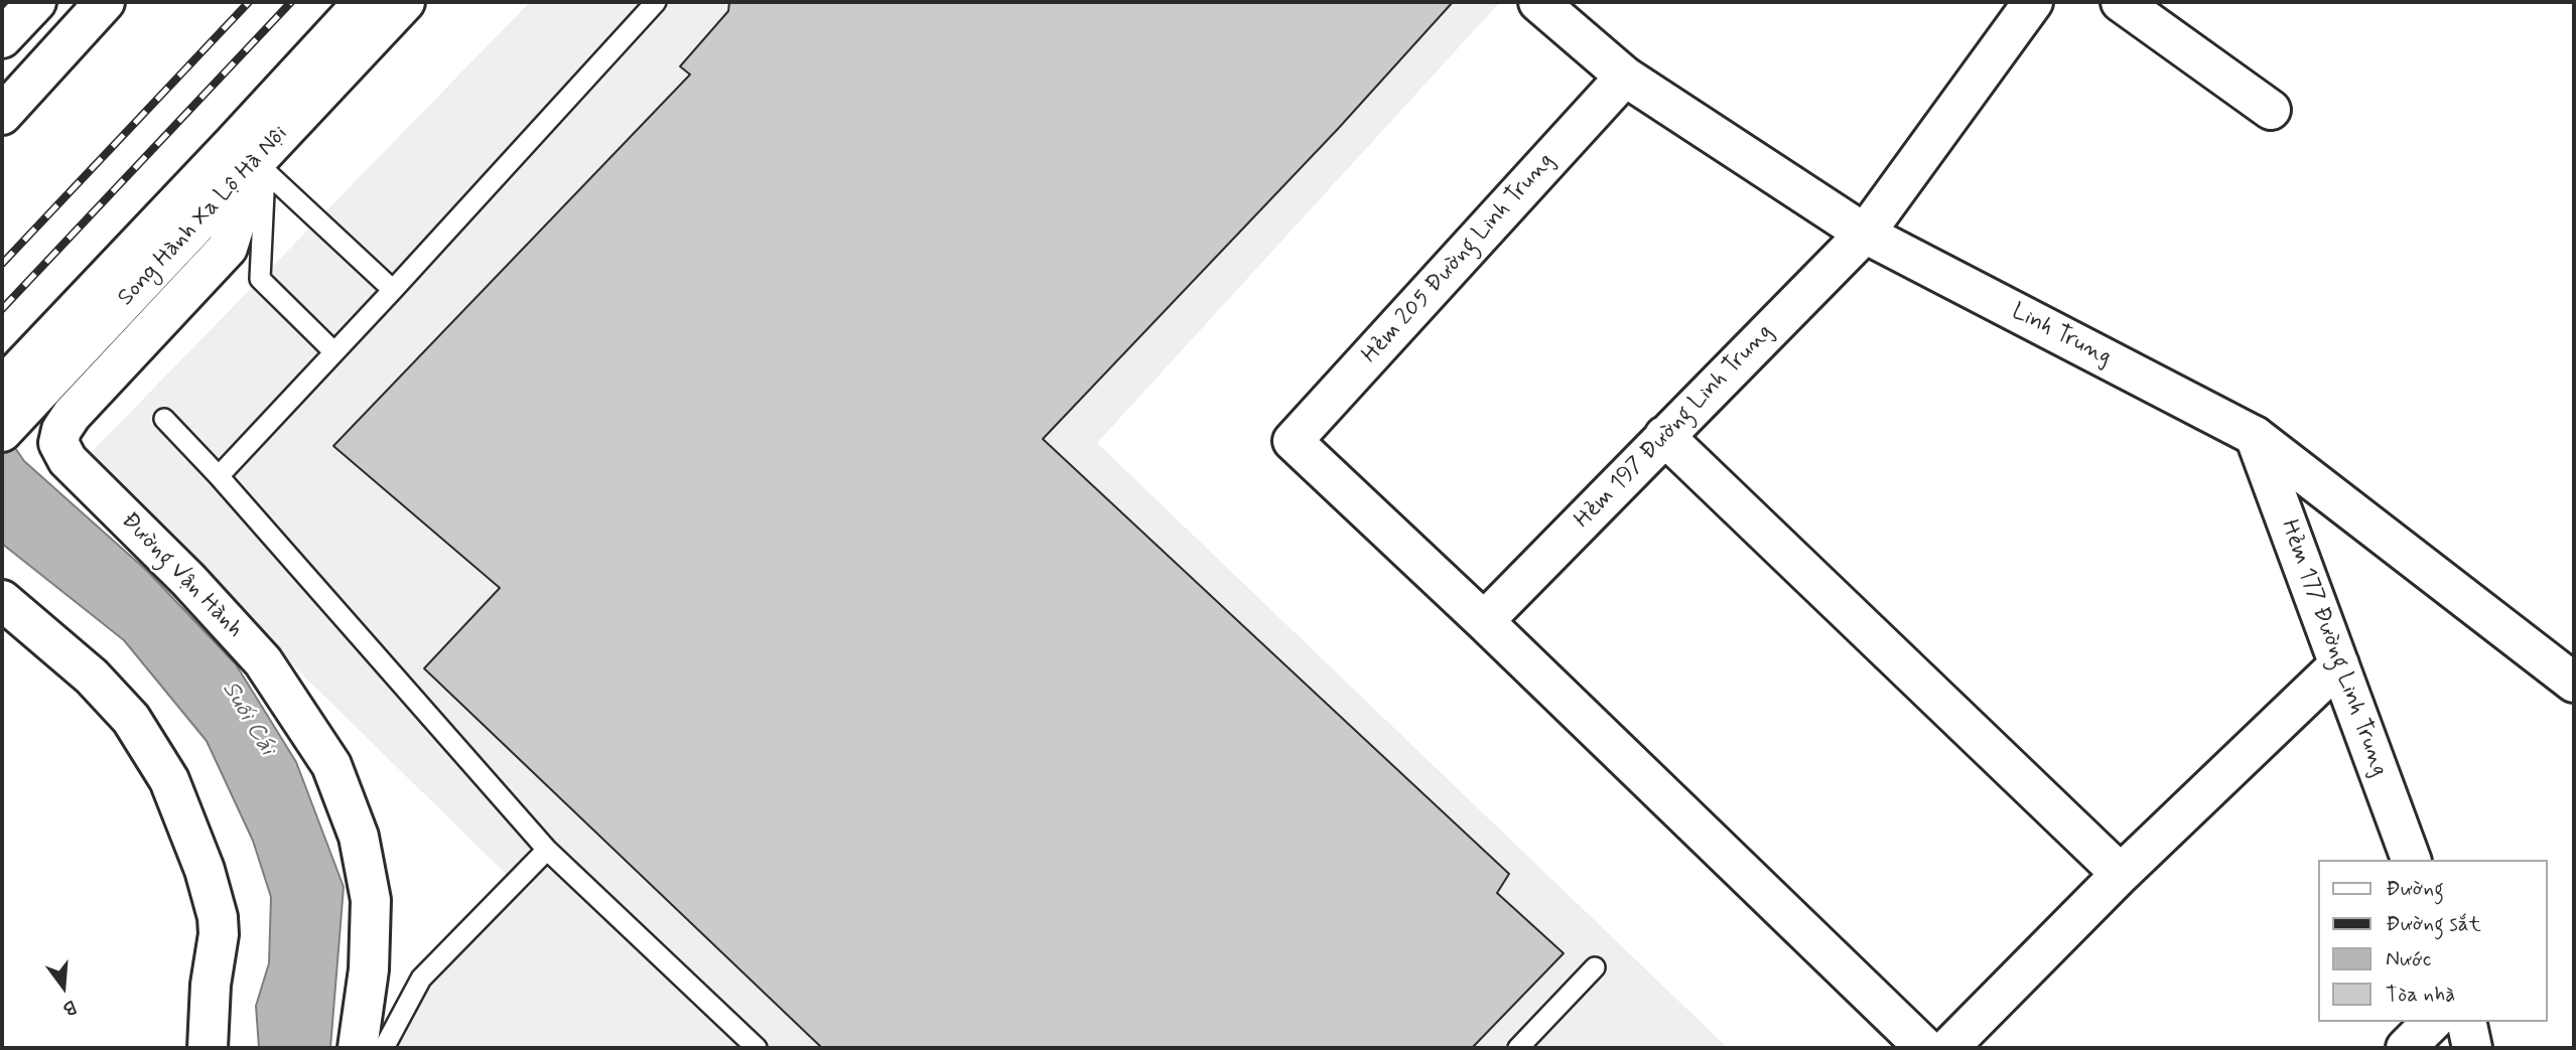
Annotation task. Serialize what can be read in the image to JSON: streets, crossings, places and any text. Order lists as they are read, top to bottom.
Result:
{
  "streets": {
    "main road": [
      "Song Hành Xa Lộ Hà Nội",
      "Hẻm 205 Đường Linh Trung",
      "Linh Trung",
      "Hẻm 197 Đường Linh Trung",
      "Đường Vận Hành",
      "Hẻm 177 Đường Linh Trung"
    ]
  },
  "crossings": [
    ["Song Hành Xa Lộ Hà Nội", "Đường Vận Hành"],
    ["Hẻm 205 Đường Linh Trung", "Linh Trung"],
    ["Hẻm 205 Đường Linh Trung", "Hẻm 197 Đường Linh Trung"],
    ["Linh Trung", "Hẻm 197 Đường Linh Trung"],
    ["Linh Trung", "Hẻm 177 Đường Linh Trung"]
  ],
  "water": ["Suối Cái"],
  "legend": [
    "Đường",
    "Đường sắt",
    "Nước",
    "Tòa nhà"
  ],
  "north": "bottom"
}
